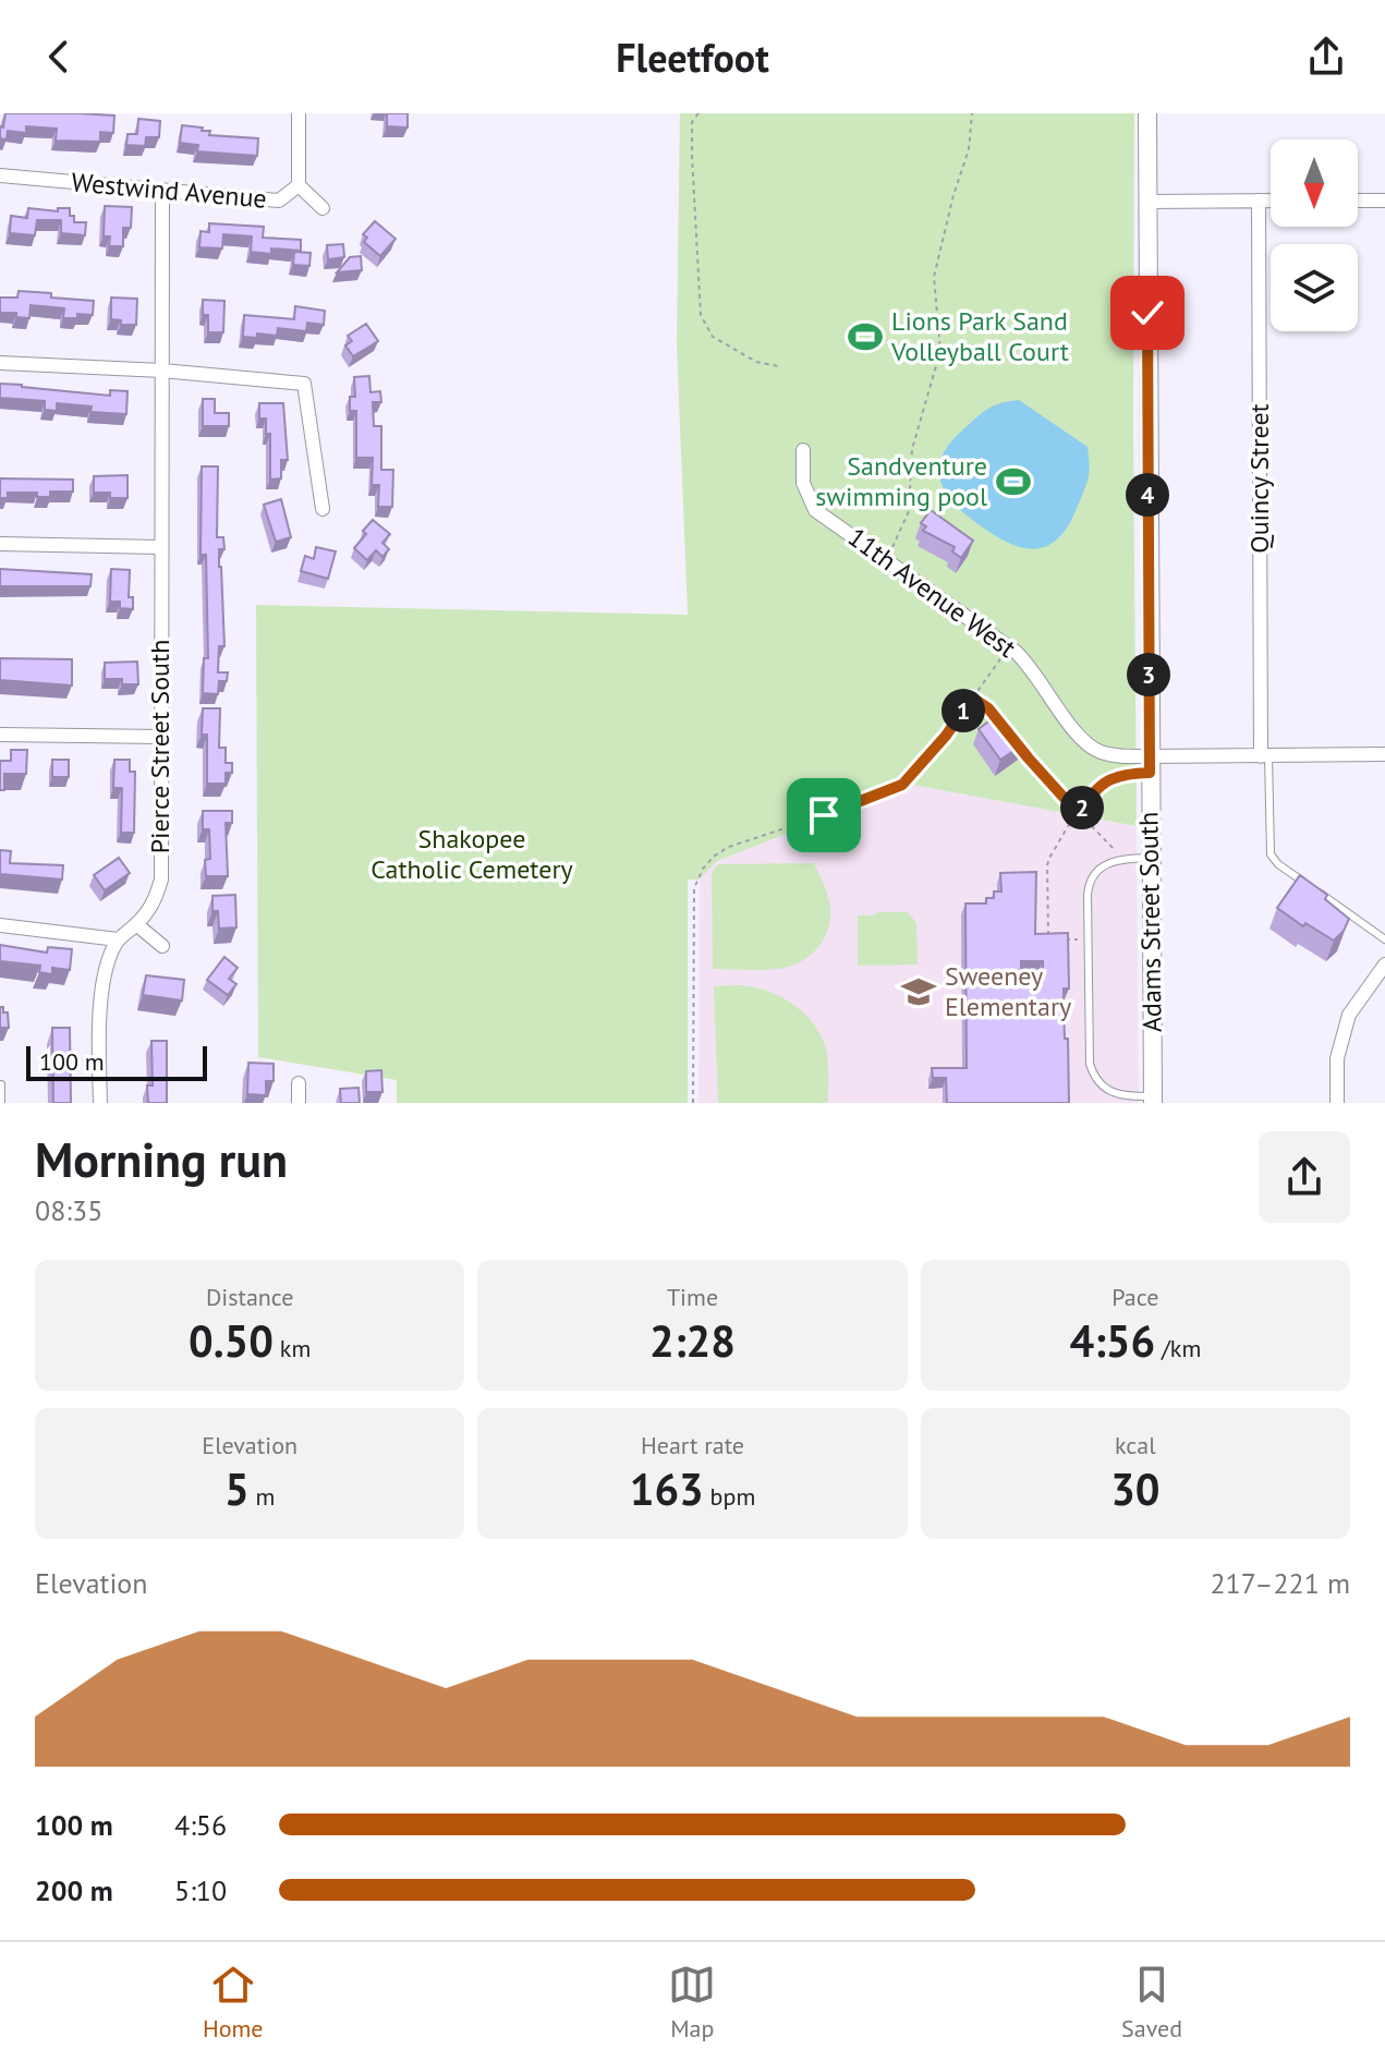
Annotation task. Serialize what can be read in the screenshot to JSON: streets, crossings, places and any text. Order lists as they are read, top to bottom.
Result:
{
  "streets": {
    "street": [
      "Westwind Avenue",
      "Quincy Street",
      "11th Avenue West",
      "Pierce Street South",
      "Adams Street South"
    ]
  },
  "crossings": [
    ["Westwind Avenue", "Pierce Street South"],
    ["Quincy Street", "11th Avenue West"],
    ["11th Avenue West", "Adams Street South"]
  ],
  "parks": ["Shakopee Catholic Cemetery"],
  "places": {
    "sports": ["Lions Park Sand Volleyball Court", "Sandventure swimming pool"],
    "school or university": ["Sweeney Elementary"]
  },
  "scale_bar": "100 m",
  "north": "bottom",
  "page": {
    "header": "Fleetfoot",
    "pins": [
      "4",
      "3",
      "1",
      "2"
    ],
    "scale": "100 m",
    "heading": ["Morning run", "08:35"],
    "stats": [
      ["Distance", "0.50 km"],
      ["Time", "2:28"],
      ["Pace", "4:56 /km"],
      ["Elevation", "5 m"],
      ["Heart rate", "163 bpm"],
      ["kcal", "30"]
    ],
    "chart": ["Elevation", "217–221 m"],
    "list": [
      {
        "name": "100 m",
        "note": "4:56"
      },
      {
        "name": "200 m",
        "note": "5:10"
      }
    ],
    "tabs": ["Home", "Map", "Saved"]
  }
}
